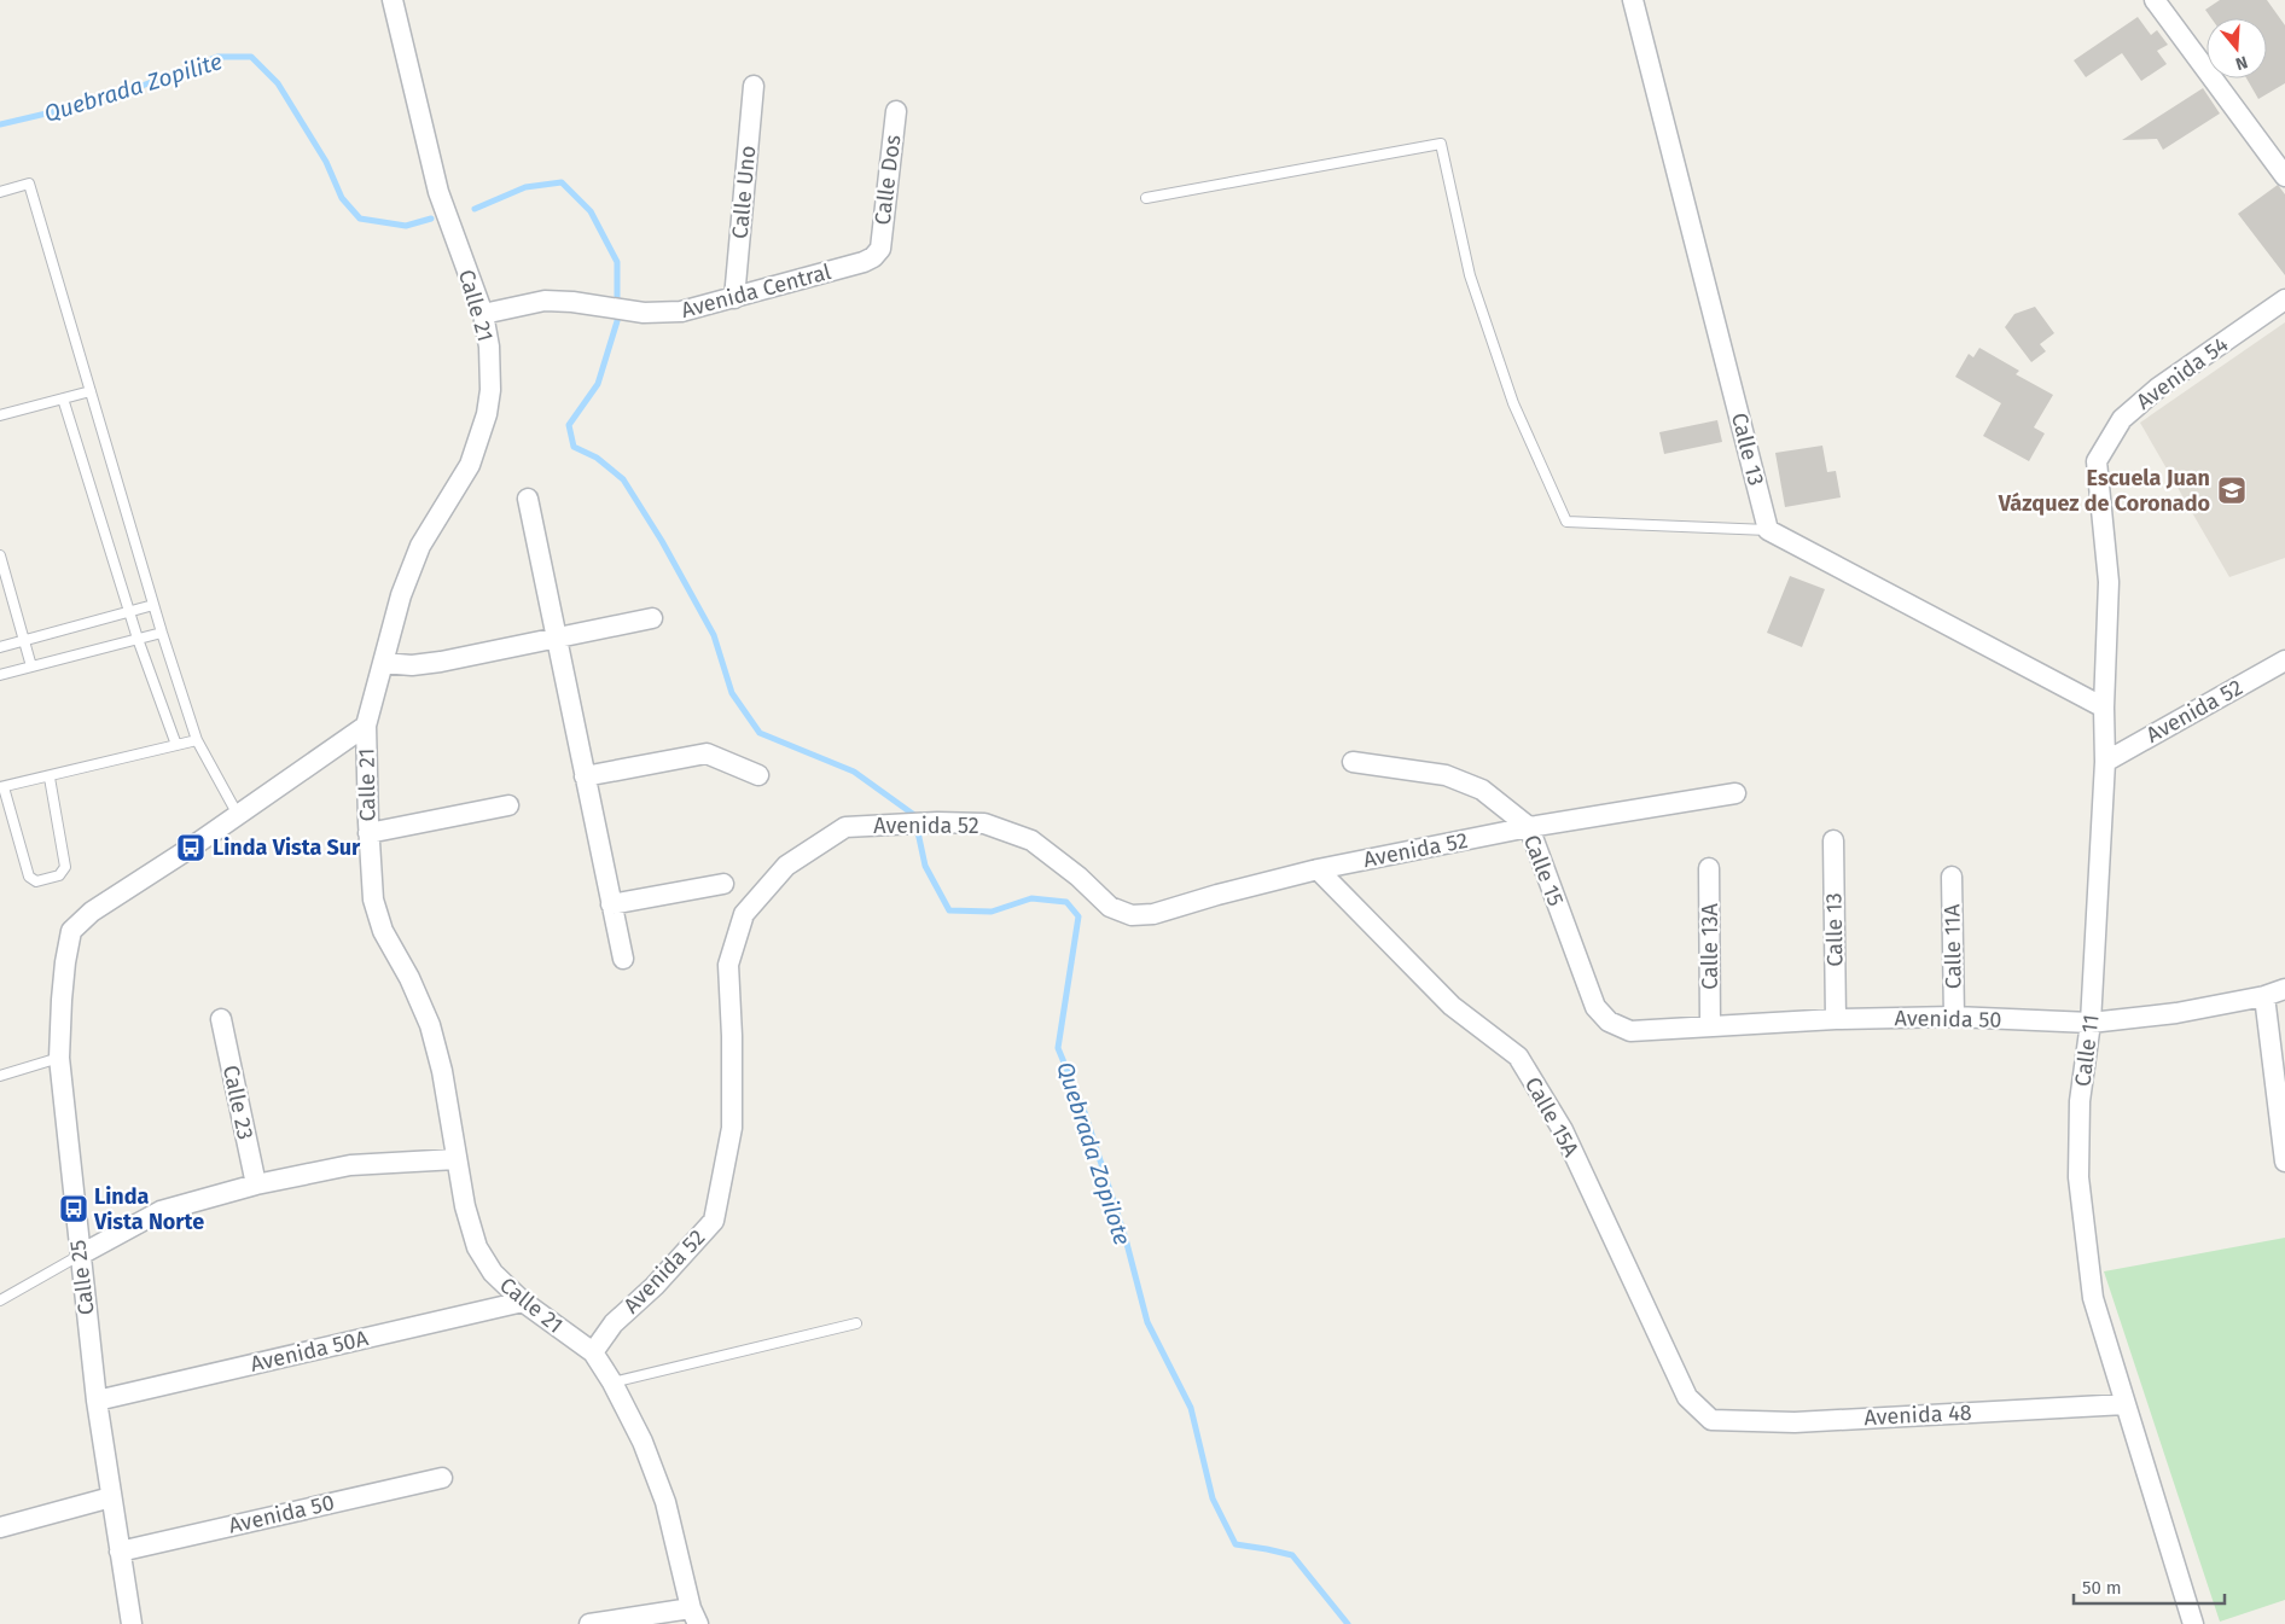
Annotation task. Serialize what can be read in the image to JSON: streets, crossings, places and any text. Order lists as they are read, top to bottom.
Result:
{
  "streets": {
    "street": [
      "Calle Dos",
      "Calle Uno",
      "Avenida Central",
      "Calle 21",
      "Avenida 54",
      "Calle 13",
      "Avenida 52",
      "Calle 15",
      "Calle 13A",
      "Calle 11A",
      "Avenida 50",
      "Calle 11",
      "Calle 23",
      "Calle 15A",
      "Calle 25",
      "Avenida 50A",
      "Avenida 48"
    ]
  },
  "crossings": [
    ["Calle Dos", "Avenida Central"],
    ["Calle Uno", "Avenida Central"],
    ["Avenida Central", "Calle 21"],
    ["Calle 21", "Avenida 52"],
    ["Calle 21", "Avenida 50A"],
    ["Avenida 54", "Calle 11"],
    ["Calle 13", "Avenida 50"],
    ["Avenida 52", "Calle 15"],
    ["Avenida 52", "Calle 11"],
    ["Avenida 52", "Calle 15A"],
    ["Calle 15", "Avenida 50"],
    ["Calle 13A", "Avenida 50"],
    ["Calle 11A", "Avenida 50"],
    ["Avenida 50", "Calle 11"],
    ["Avenida 50", "Calle 25"],
    ["Calle 11", "Avenida 48"],
    ["Calle 15A", "Avenida 48"],
    ["Calle 25", "Avenida 50A"]
  ],
  "water": ["Quebrada Zopilite", "Quebrada Zopilote"],
  "places": {
    "school or university": ["Escuela Juan Vázquez de Coronado"],
    "bus stop": ["Linda Vista Sur", "Linda Vista Norte"]
  },
  "scale_bar": "50 m",
  "north": "bottom"
}
